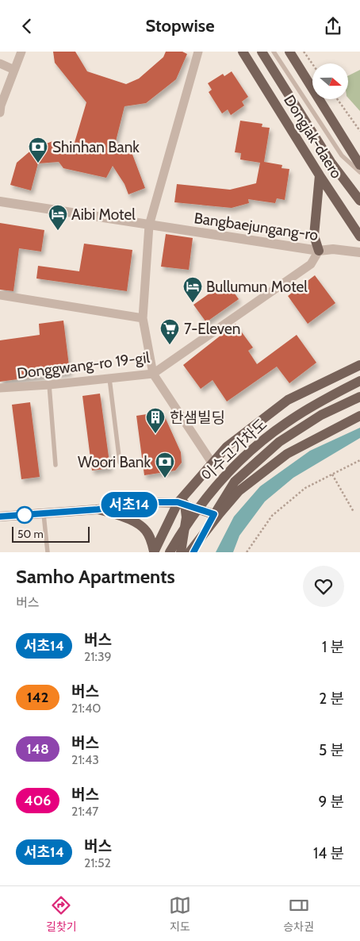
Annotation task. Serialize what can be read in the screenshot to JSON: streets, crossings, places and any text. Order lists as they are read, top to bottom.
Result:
{
  "streets": {
    "main road": ["Dongjak-daero", "이수고가차도"],
    "street": ["Bangbaejungang-ro", "Donggwang-ro 19-gil"]
  },
  "crossings": [
    ["Bangbaejungang-ro", "Donggwang-ro 19-gil"]
  ],
  "places": {
    "bank": ["Shinhan Bank", "Woori Bank"],
    "hotel": ["Aibi Motel", "Bullumun Motel"],
    "supermarket": ["7-Eleven"],
    "building": ["한샘빌딩"]
  },
  "lines": ["bus line 서초14"],
  "scale_bar": "50 m",
  "north": "right",
  "page": {
    "header": "Stopwise",
    "on_map": "서초14",
    "scale": "50 m",
    "heading": ["Samho Apartments", "버스"],
    "list": [
      {
        "mark": "서초14",
        "name": "버스",
        "note": "21:39",
        "value": "1 분"
      },
      {
        "mark": "142",
        "name": "버스",
        "note": "21:40",
        "value": "2 분"
      },
      {
        "mark": "148",
        "name": "버스",
        "note": "21:43",
        "value": "5 분"
      },
      {
        "mark": "406",
        "name": "버스",
        "note": "21:47",
        "value": "9 분"
      },
      {
        "mark": "서초14",
        "name": "버스",
        "note": "21:52",
        "value": "14 분"
      }
    ],
    "tabs": ["길찾기", "지도", "승차권"]
  }
}
